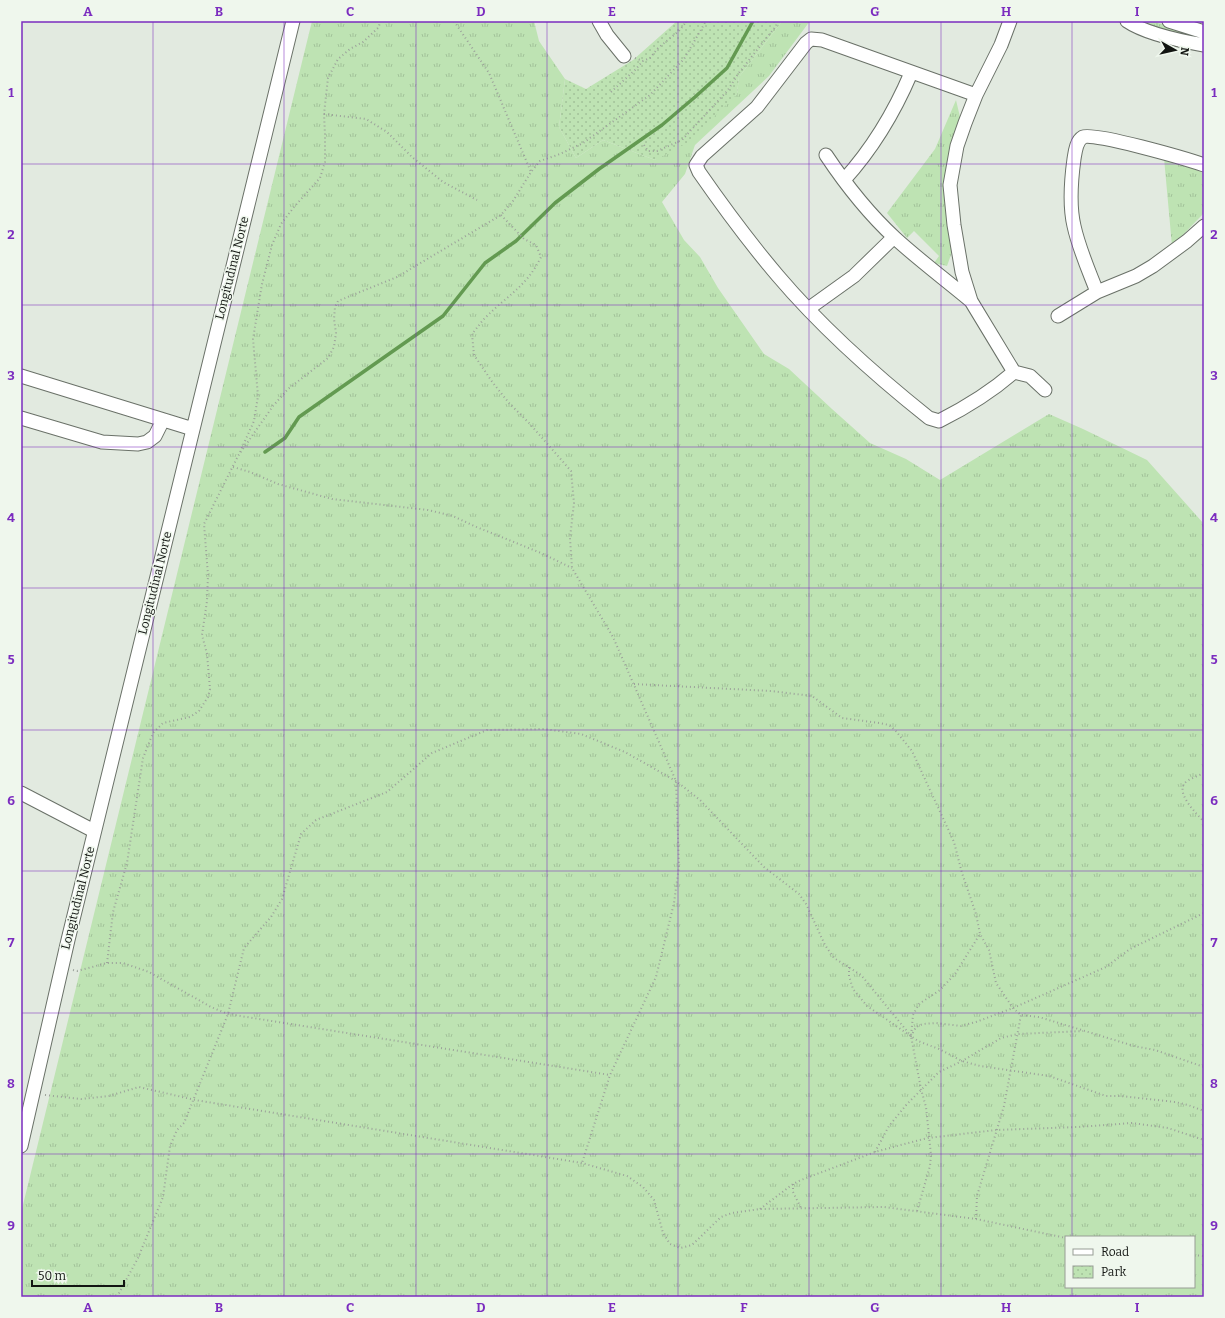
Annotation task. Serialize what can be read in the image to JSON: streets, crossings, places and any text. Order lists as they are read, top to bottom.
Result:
{
  "streets": {
    "street": ["Longitudinal Norte"]
  },
  "legend": ["Road", "Park"],
  "scale_bar": "50 m",
  "north": "right",
  "grid": {
    "columns": [
      "A",
      "B",
      "C",
      "D",
      "E",
      "F",
      "G",
      "H",
      "I"
    ],
    "rows": [
      "1",
      "2",
      "3",
      "4",
      "5",
      "6",
      "7",
      "8",
      "9"
    ]
  }
}
